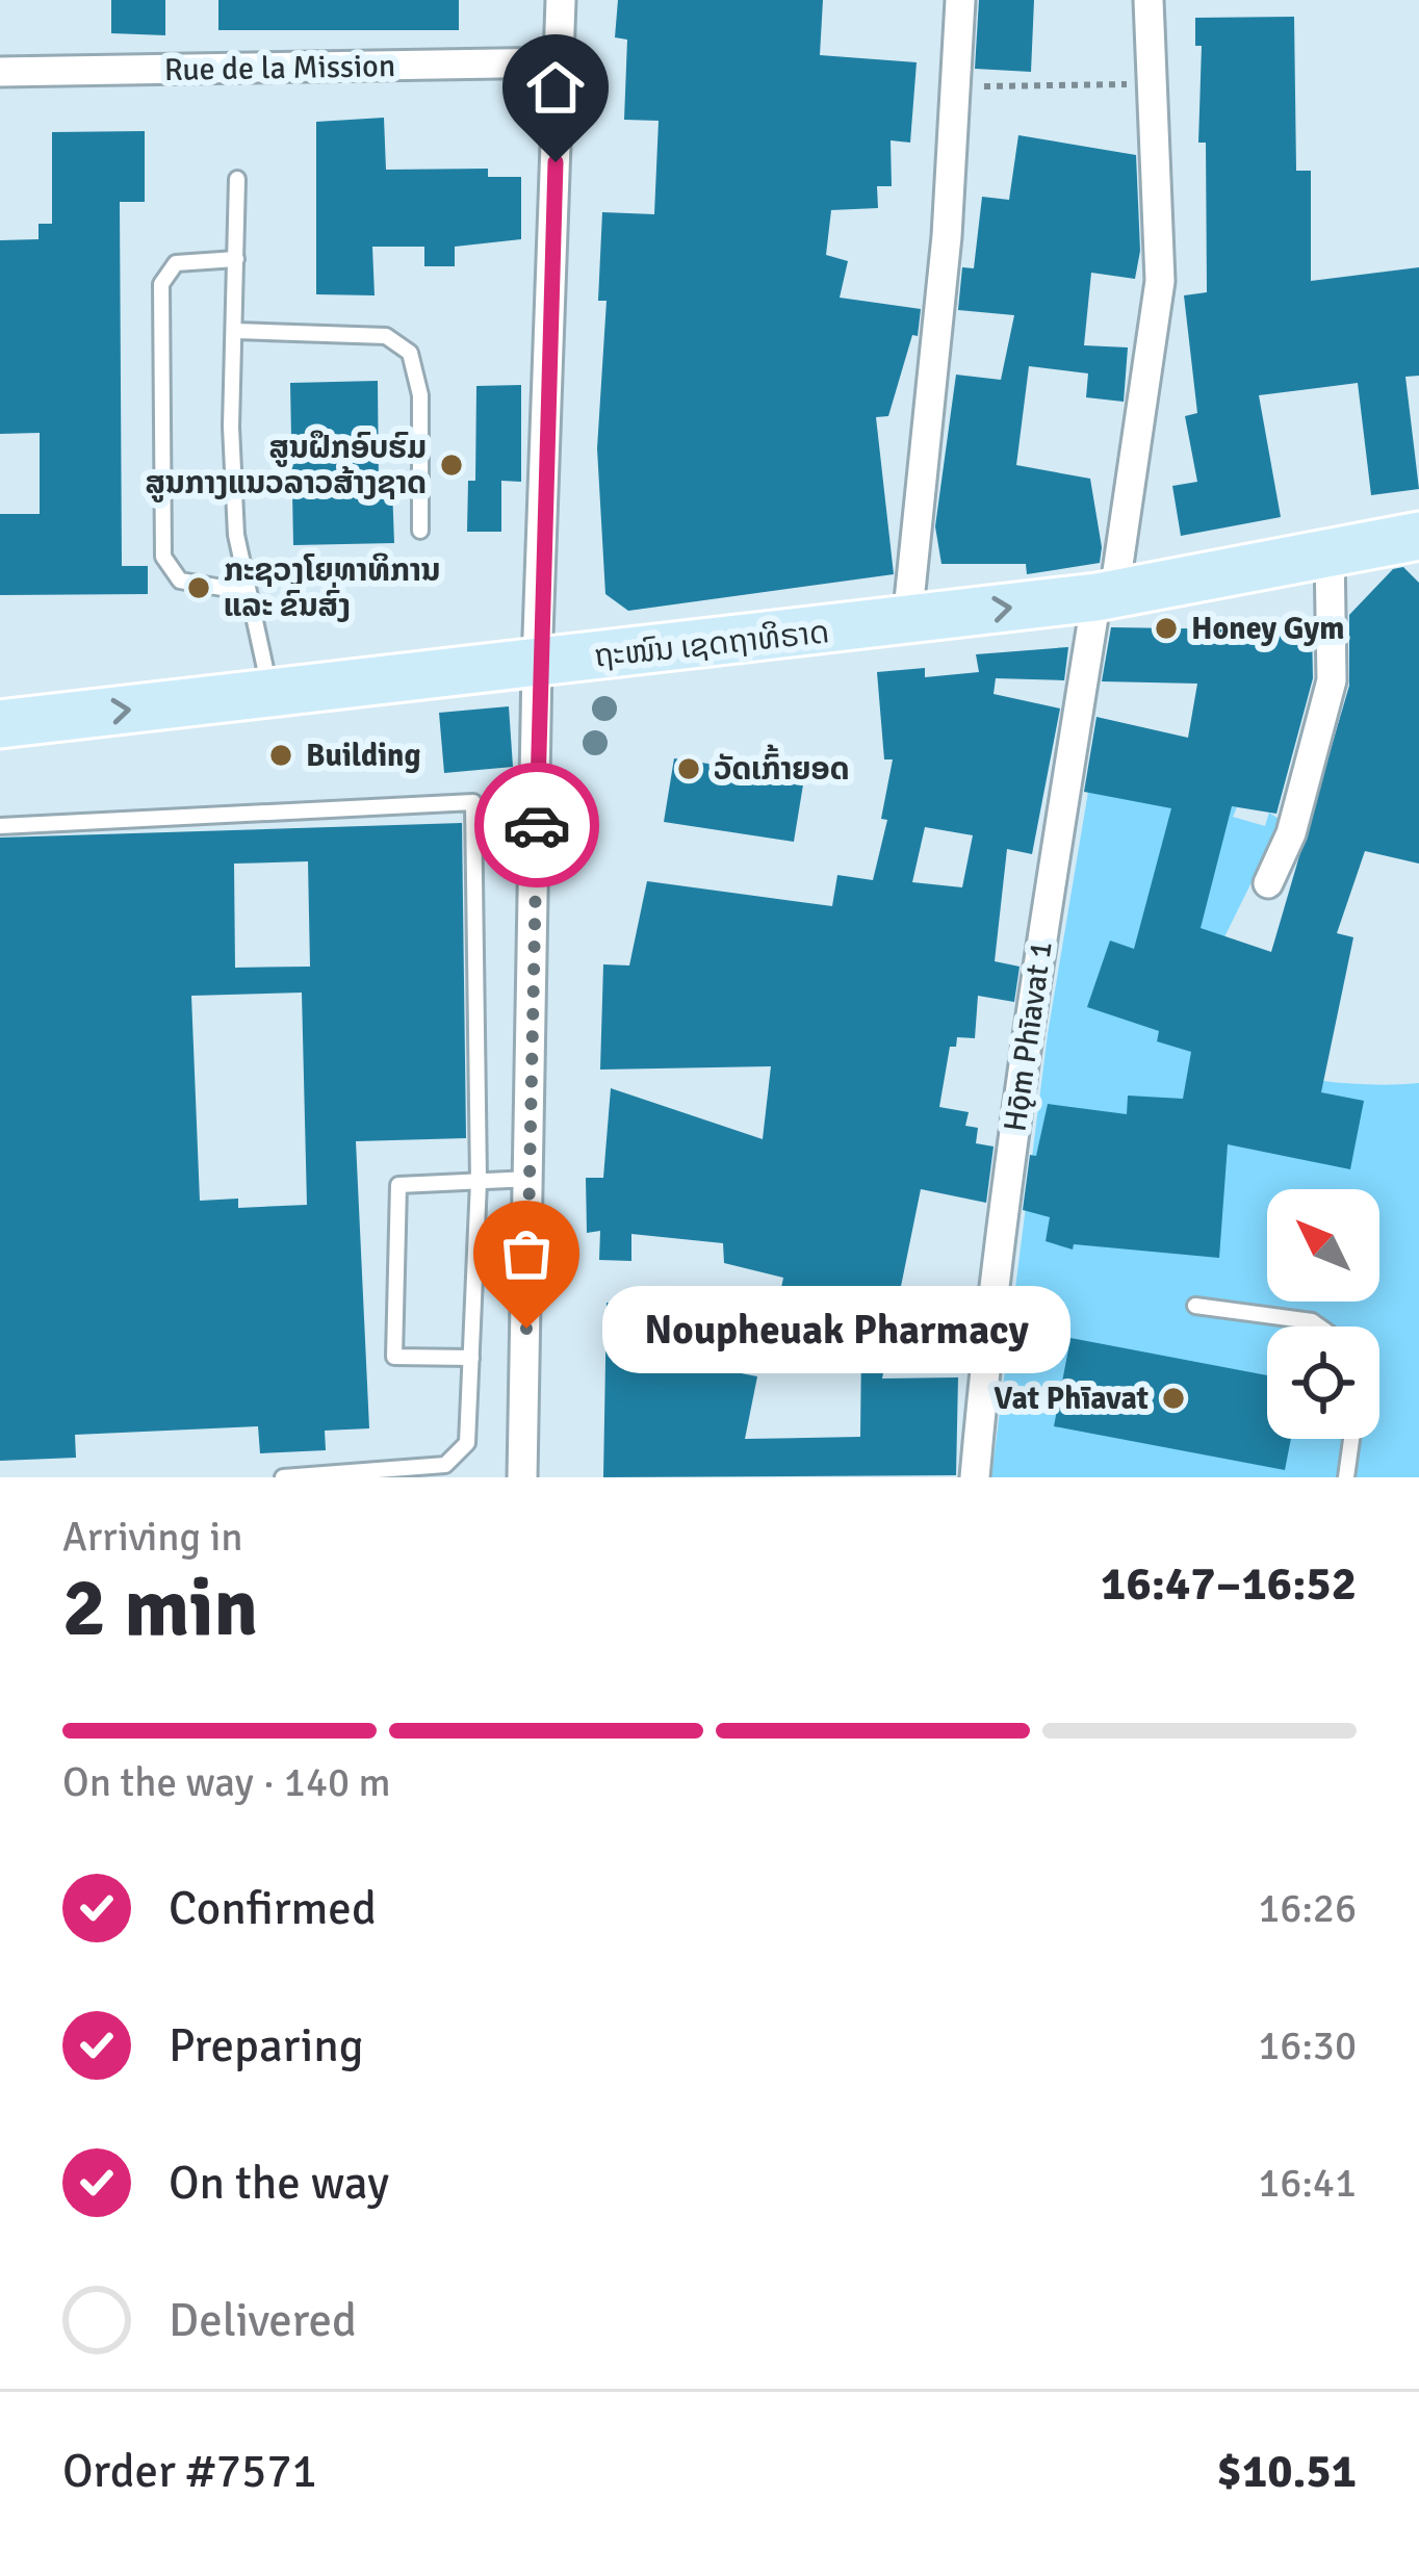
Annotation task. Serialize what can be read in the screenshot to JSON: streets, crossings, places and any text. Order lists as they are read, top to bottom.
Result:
{
  "streets": {
    "main road": ["ຖະໜົນ ເຊດຖາທິຣາດ"],
    "street": ["Rue de la Mission", "Hǭm Phīavat 1"]
  },
  "crossings": [
    ["ຖະໜົນ ເຊດຖາທິຣາດ", "Hǭm Phīavat 1"]
  ],
  "places": [
    "ສູນຝຶກອົບຮົມ ສູນກາງແນວລາວສ້າງຊາດ",
    "ກະຊວງໂຍທາທິການ ແລະ ຂົນສົ່ງ",
    "Honey Gym",
    "Building",
    "ວັດເກົ້າຍອດ",
    "Noupheuak Pharmacy",
    "Vat Phīavat"
  ],
  "north": "top left",
  "page": {
    "bubble": "Noupheuak Pharmacy",
    "heading": ["2 min", "Arriving in", "16:47–16:52"],
    "panel": ["Order #7571", "$10.51"],
    "bar": "On the way · 140 m",
    "list": [
      ["Confirmed", "16:26"],
      ["Preparing", "16:30"],
      ["On the way", "16:41"],
      "Delivered"
    ]
  }
}
